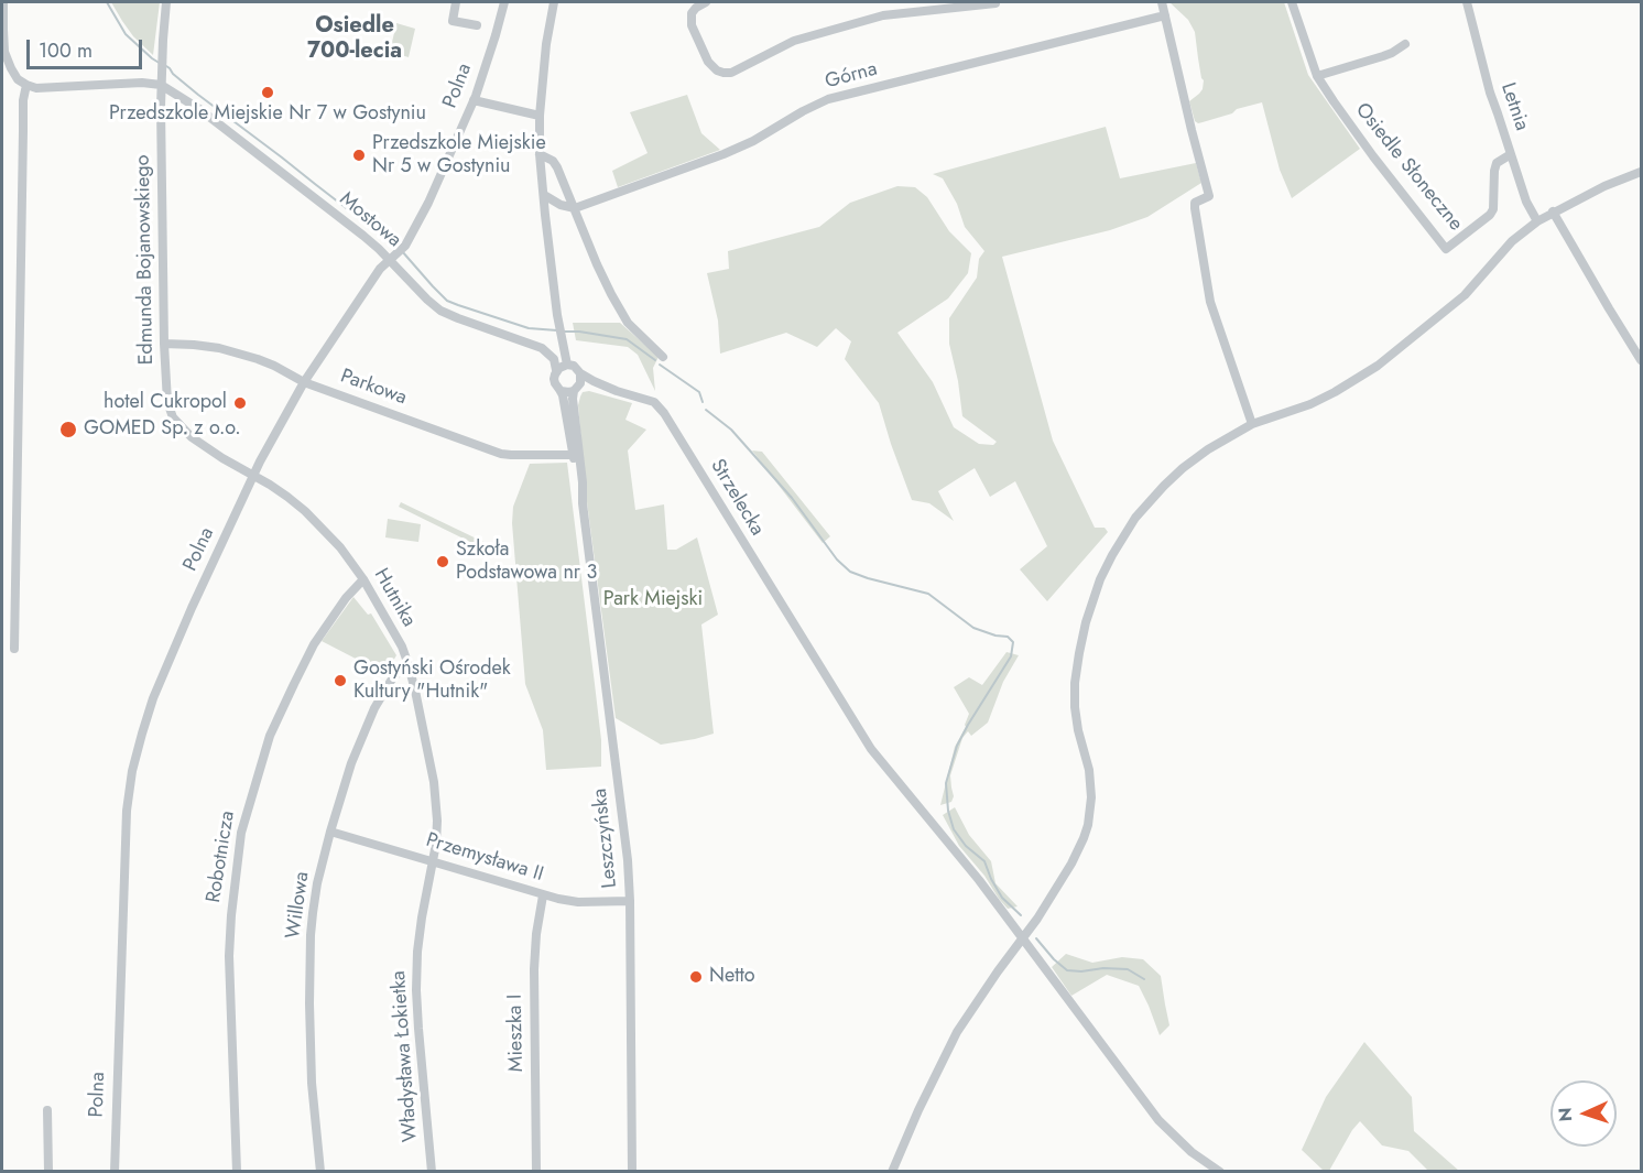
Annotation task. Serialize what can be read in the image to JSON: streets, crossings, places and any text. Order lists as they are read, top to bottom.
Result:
{
  "streets": {
    "street": [
      "Górna",
      "Polna",
      "Letnia",
      "Osiedle Słoneczne",
      "Mostowa",
      "Edmunda Bojanowskiego",
      "Parkowa",
      "Strzelecka",
      "Hutnika",
      "Leszczyńska",
      "Robotnicza",
      "Przemysława II",
      "Willowa",
      "Mieszka I",
      "Władysława Łokietka"
    ]
  },
  "crossings": [
    ["Polna", "Mostowa"],
    ["Polna", "Edmunda Bojanowskiego"],
    ["Polna", "Parkowa"],
    ["Polna", "Hutnika"],
    ["Letnia", "Osiedle Słoneczne"],
    ["Mostowa", "Edmunda Bojanowskiego"],
    ["Edmunda Bojanowskiego", "Parkowa"],
    ["Edmunda Bojanowskiego", "Hutnika"],
    ["Parkowa", "Leszczyńska"],
    ["Strzelecka", "Leszczyńska"],
    ["Hutnika", "Robotnicza"],
    ["Hutnika", "Przemysława II"],
    ["Hutnika", "Willowa"],
    ["Hutnika", "Władysława Łokietka"],
    ["Leszczyńska", "Przemysława II"],
    ["Przemysława II", "Willowa"],
    ["Przemysława II", "Mieszka I"],
    ["Przemysława II", "Władysława Łokietka"]
  ],
  "districts": ["Osiedle 700-lecia"],
  "parks": ["Park Miejski"],
  "places": [
    "Przedszkole Miejskie Nr 7 w Gostyniu",
    "Przedszkole Miejskie Nr 5 w Gostyniu",
    "hotel Cukropol",
    "GOMED Sp. z o.o.",
    "Szkoła Podstawowa nr 3",
    "Gostyński Ośrodek Kultury \"Hutnik\"",
    "Netto"
  ],
  "scale_bar": "100 m",
  "north": "left"
}
